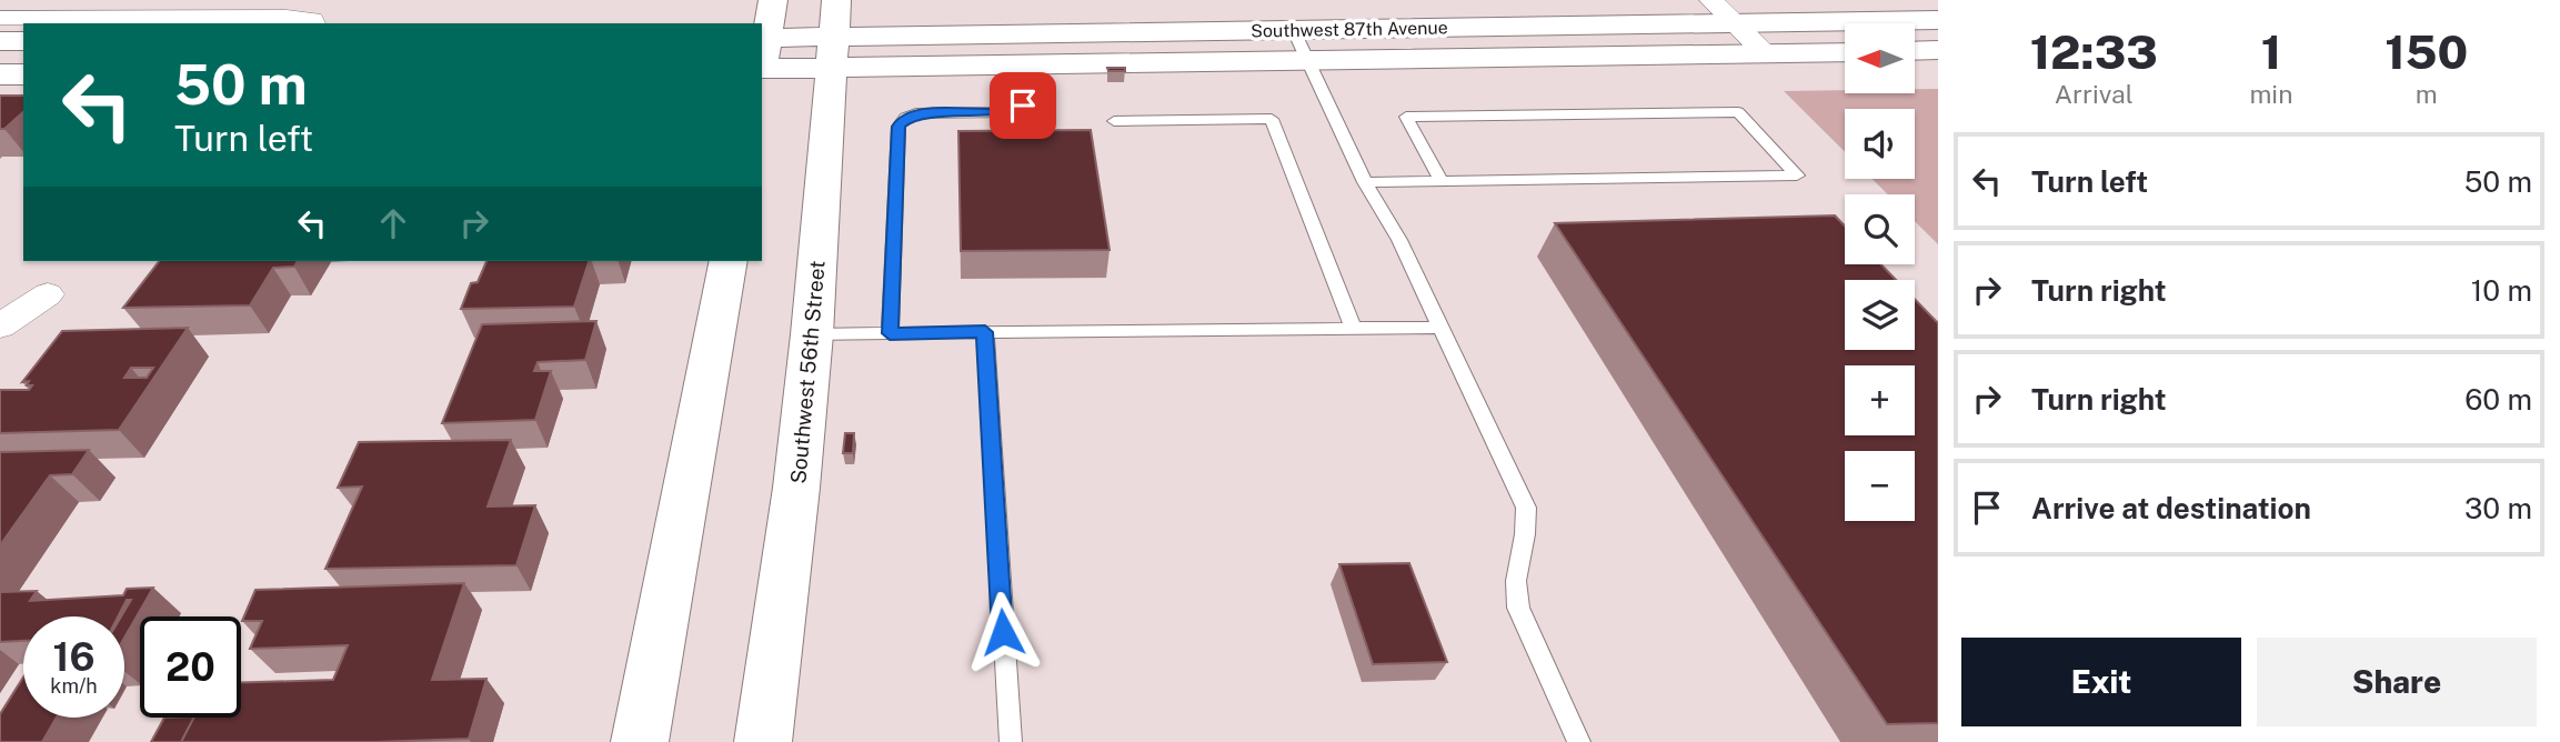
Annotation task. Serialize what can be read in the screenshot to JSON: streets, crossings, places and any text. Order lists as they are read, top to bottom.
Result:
{
  "streets": {
    "main road": ["Southwest 87th Avenue", "Southwest 56th Street"]
  },
  "crossings": [
    ["Southwest 87th Avenue", "Southwest 56th Street"]
  ],
  "north": "left",
  "page": {
    "eta": [
      "12:33",
      "Arrival",
      "1",
      "min",
      "150",
      "m"
    ],
    "map_buttons": ["+", "−"],
    "turn": ["50 m", "Turn left"],
    "list": [
      {
        "name": "Turn left",
        "value": "50 m"
      },
      {
        "name": "Turn right",
        "value": "10 m"
      },
      {
        "name": "Turn right",
        "value": "60 m"
      },
      {
        "name": "Arrive at destination",
        "value": "30 m"
      }
    ],
    "speed": "16 km/h",
    "limit": "20",
    "buttons": ["Exit", "Share"]
  }
}
